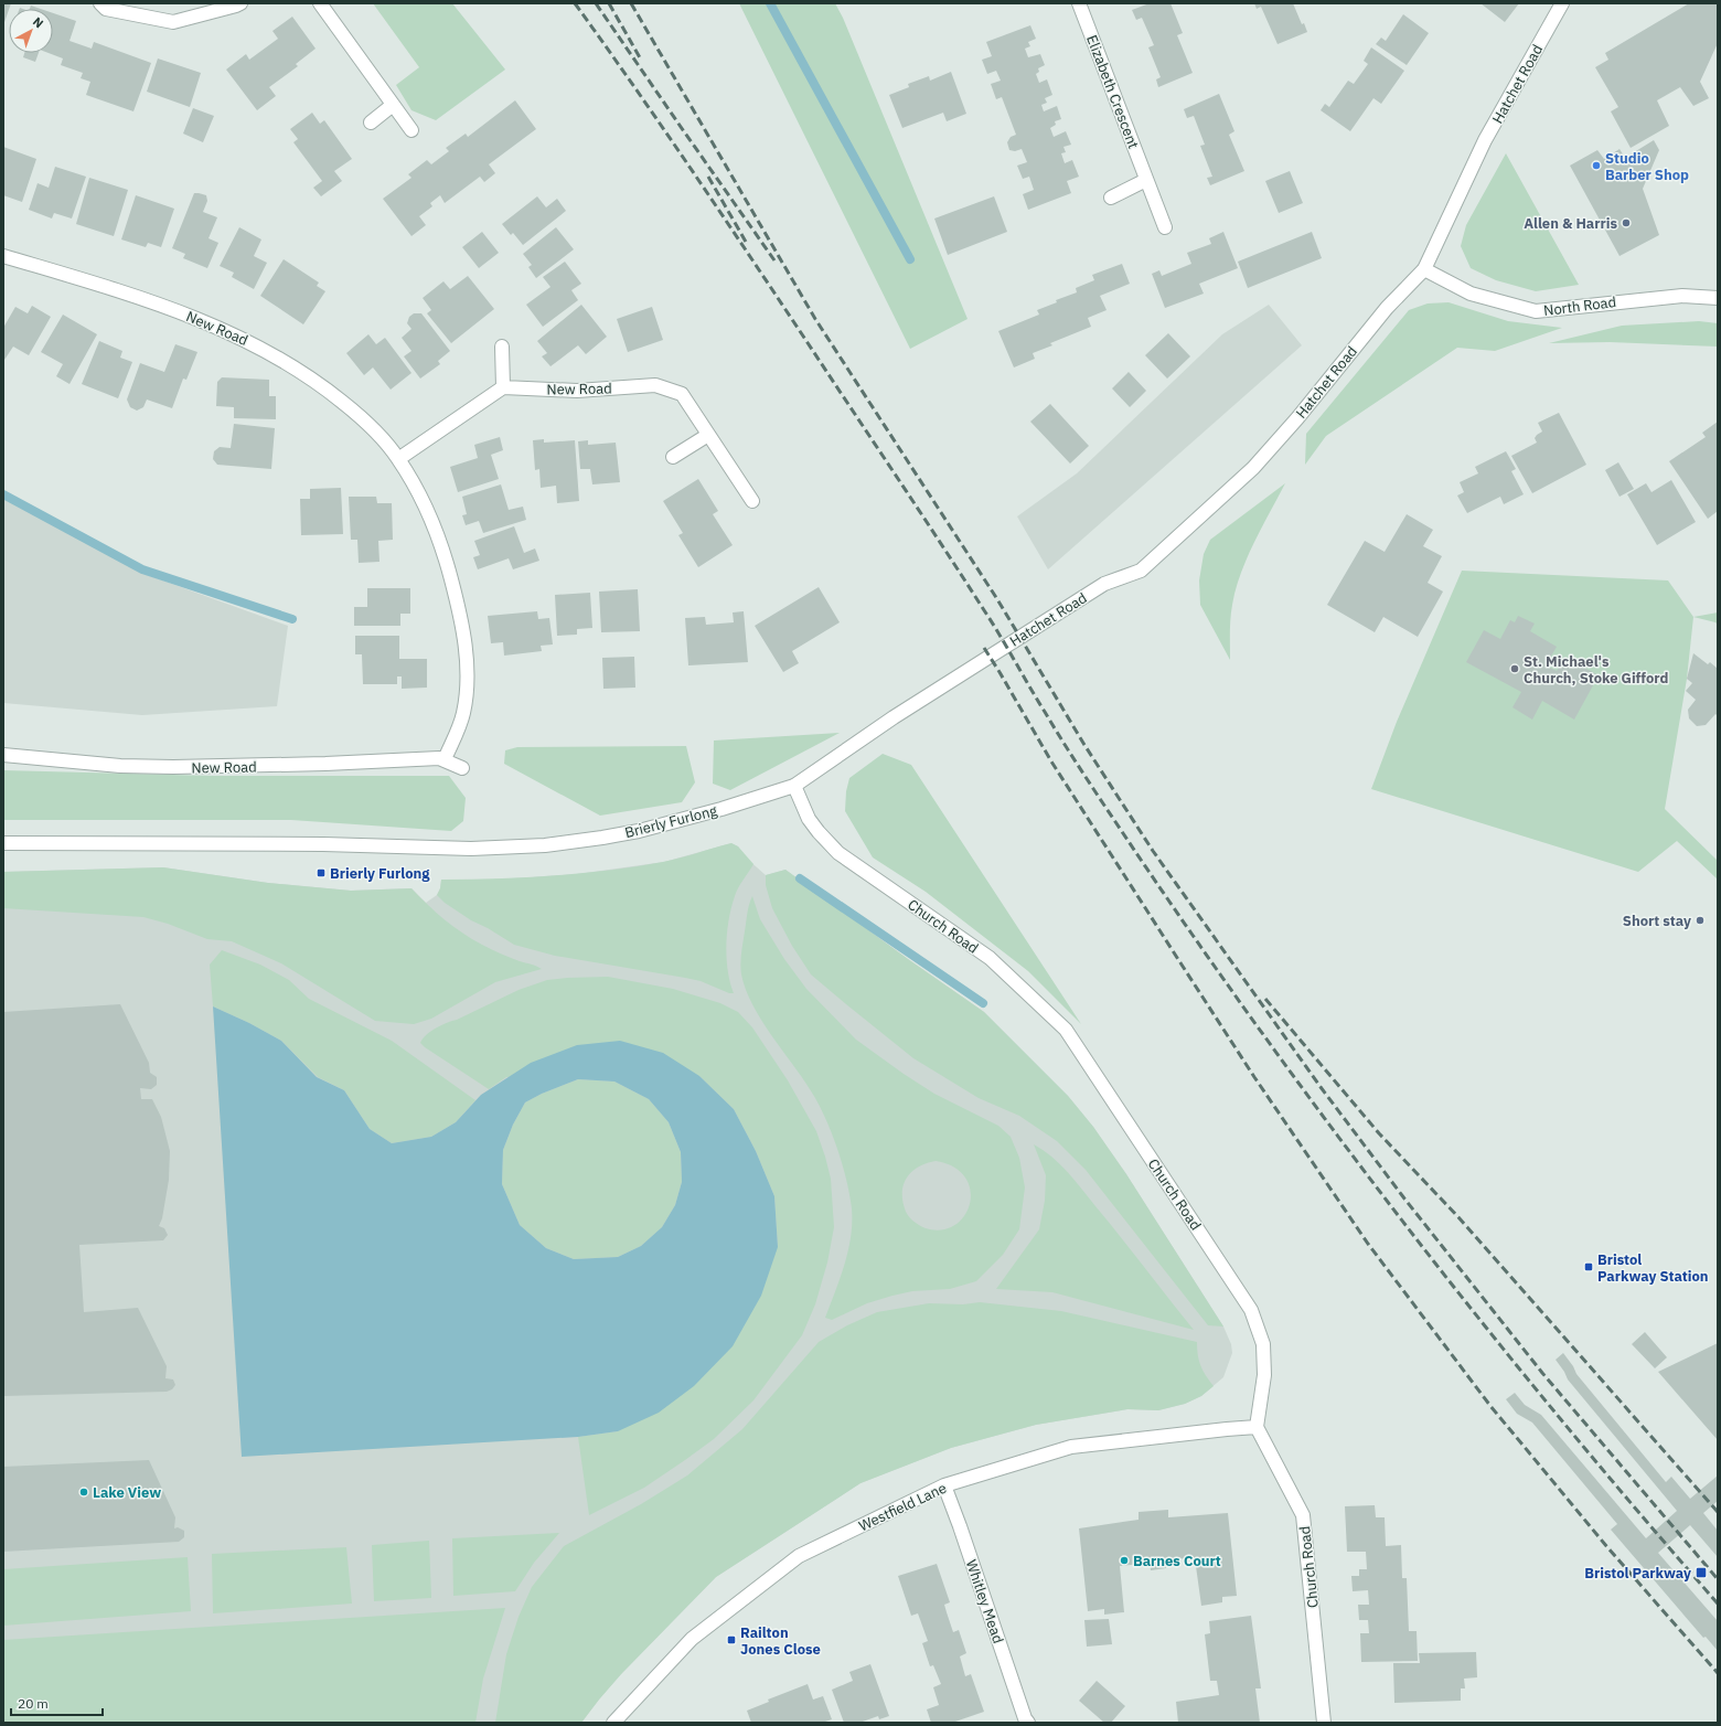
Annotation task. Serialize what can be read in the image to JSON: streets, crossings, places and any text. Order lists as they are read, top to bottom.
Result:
{
  "streets": {
    "street": [
      "Hatchet Road",
      "Elizabeth Crescent",
      "North Road",
      "New Road",
      "Brierly Furlong",
      "Church Road",
      "Westfield Lane",
      "Whitley Mead"
    ]
  },
  "crossings": [
    ["Hatchet Road", "North Road"],
    ["Hatchet Road", "Brierly Furlong"],
    ["Brierly Furlong", "Church Road"],
    ["Church Road", "Westfield Lane"],
    ["Westfield Lane", "Whitley Mead"]
  ],
  "places": {
    "other": [
      "Studio Barber Shop",
      "Allen & Harris",
      "St. Michael's Church, Stoke Gifford",
      "Short stay",
      "Lake View",
      "Barnes Court"
    ],
    "transit": [
      "Brierly Furlong",
      "Bristol Parkway Station",
      "Bristol Parkway",
      "Railton Jones Close"
    ]
  },
  "scale_bar": "20 m",
  "north": "top right"
}
